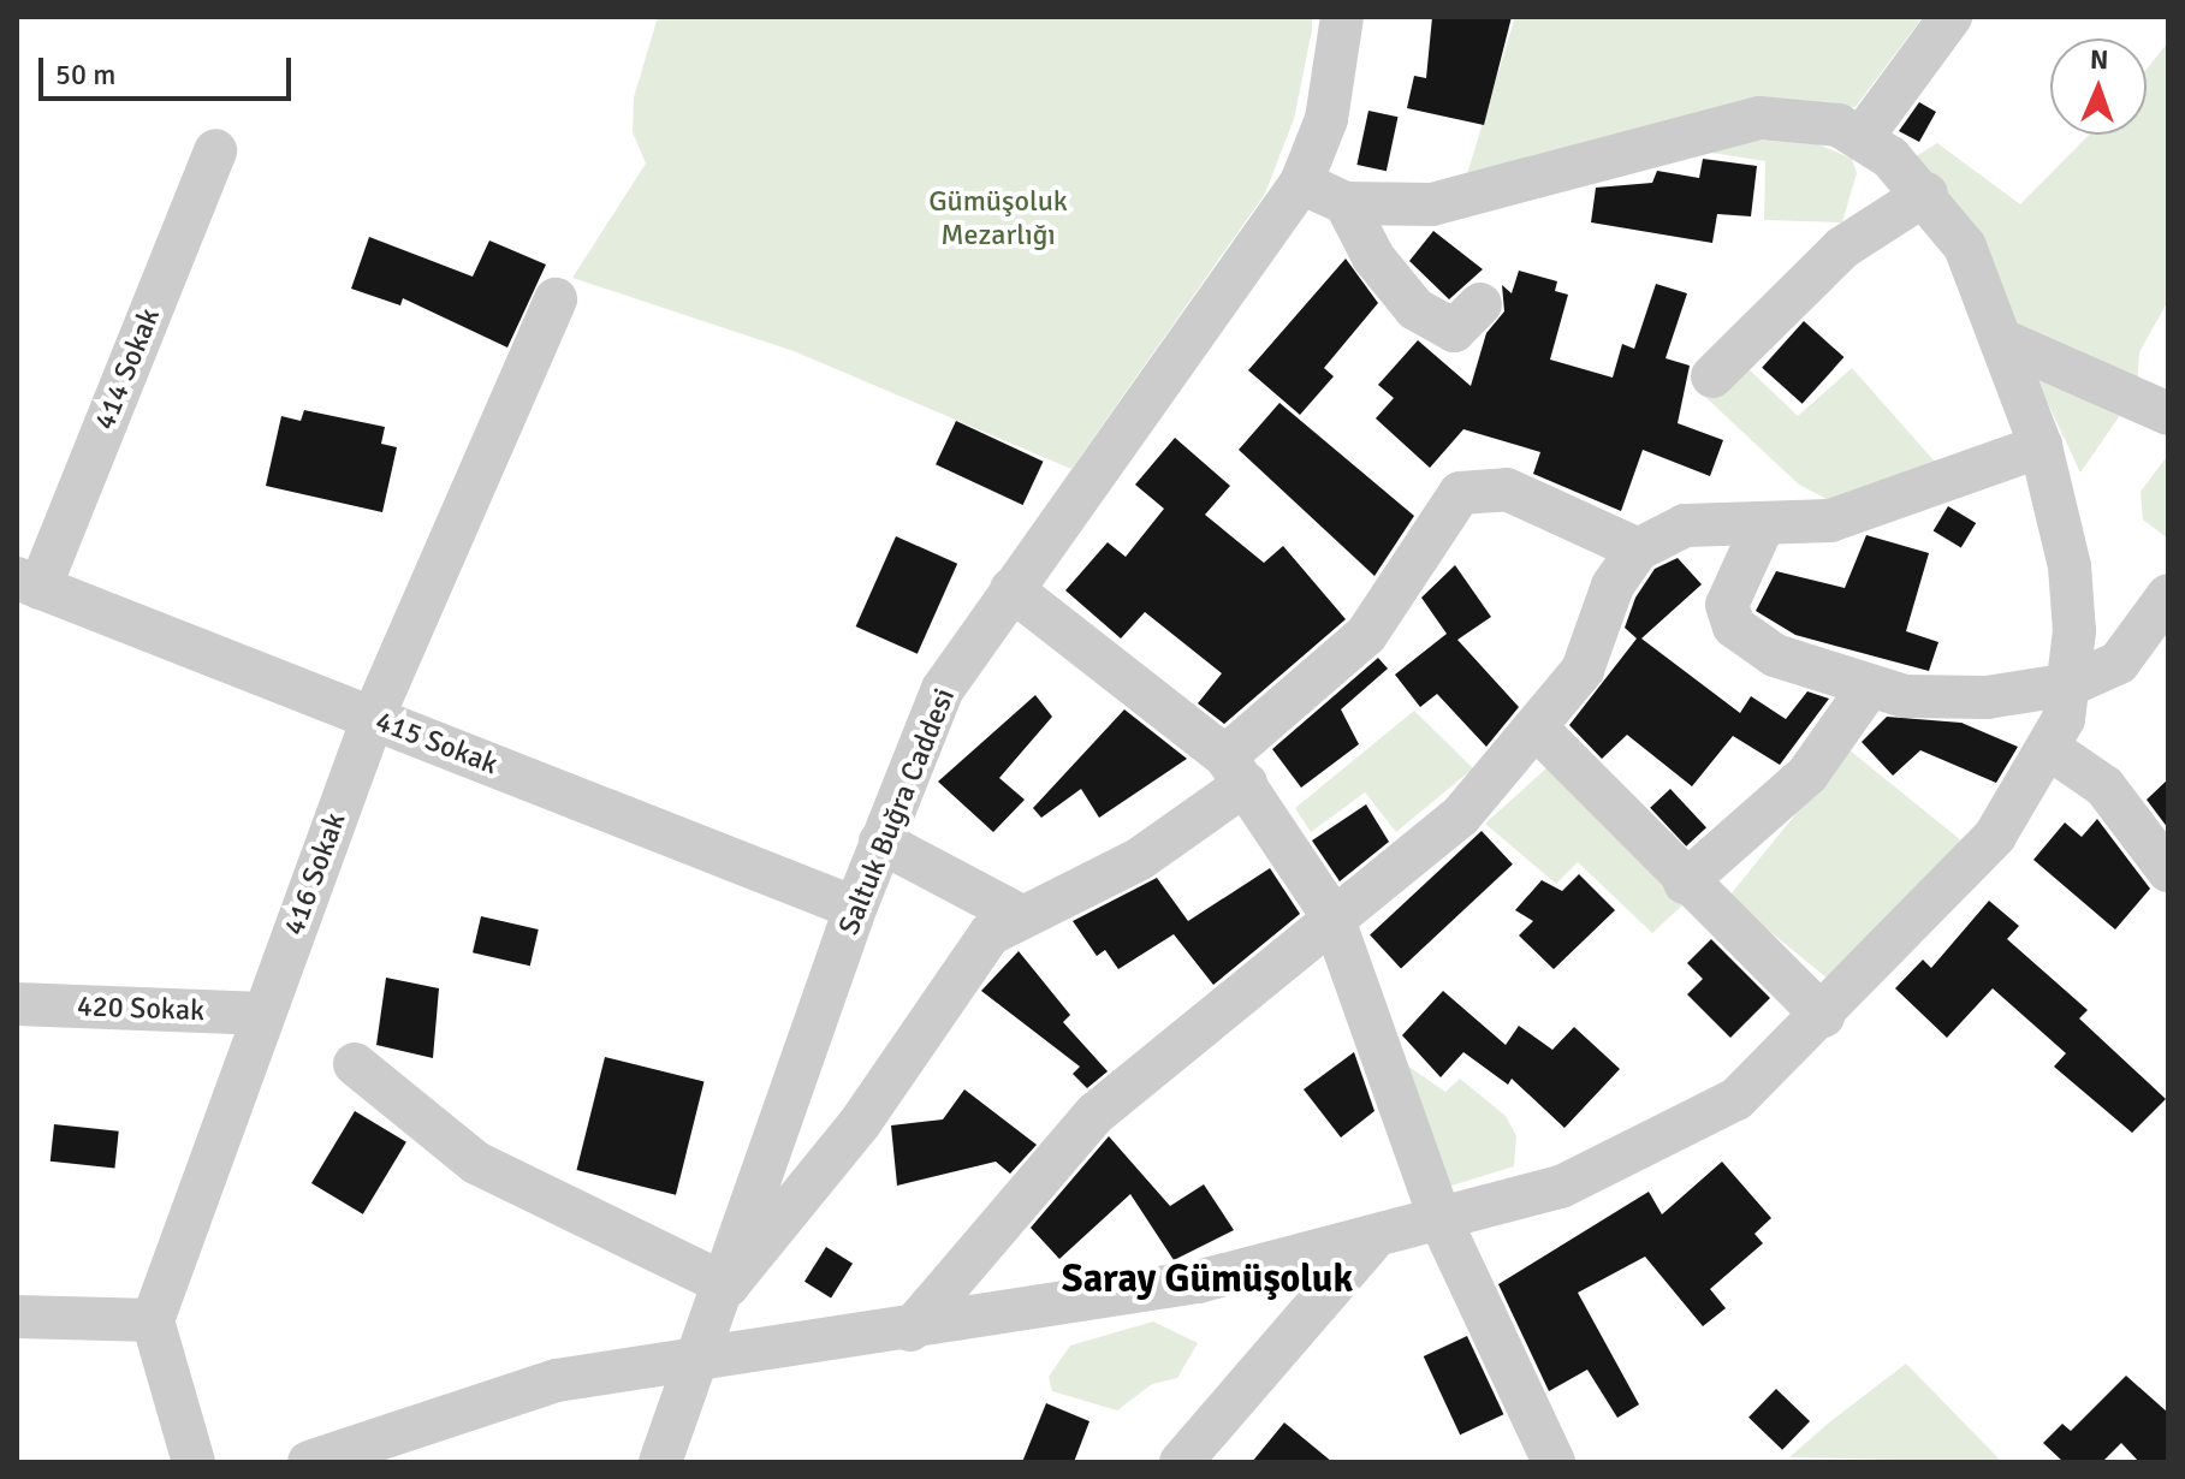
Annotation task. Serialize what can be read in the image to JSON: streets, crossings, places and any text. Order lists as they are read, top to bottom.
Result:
{
  "streets": {
    "street": [
      "414 Sokak",
      "415 Sokak",
      "Saltuk Buğra Caddesi",
      "416 Sokak",
      "420 Sokak"
    ]
  },
  "crossings": [
    ["414 Sokak", "415 Sokak"],
    ["415 Sokak", "Saltuk Buğra Caddesi"],
    ["415 Sokak", "416 Sokak"],
    ["416 Sokak", "420 Sokak"]
  ],
  "districts": ["Saray Gümüşoluk"],
  "parks": ["Gümüşoluk Mezarlığı"],
  "scale_bar": "50 m",
  "north": "top"
}
